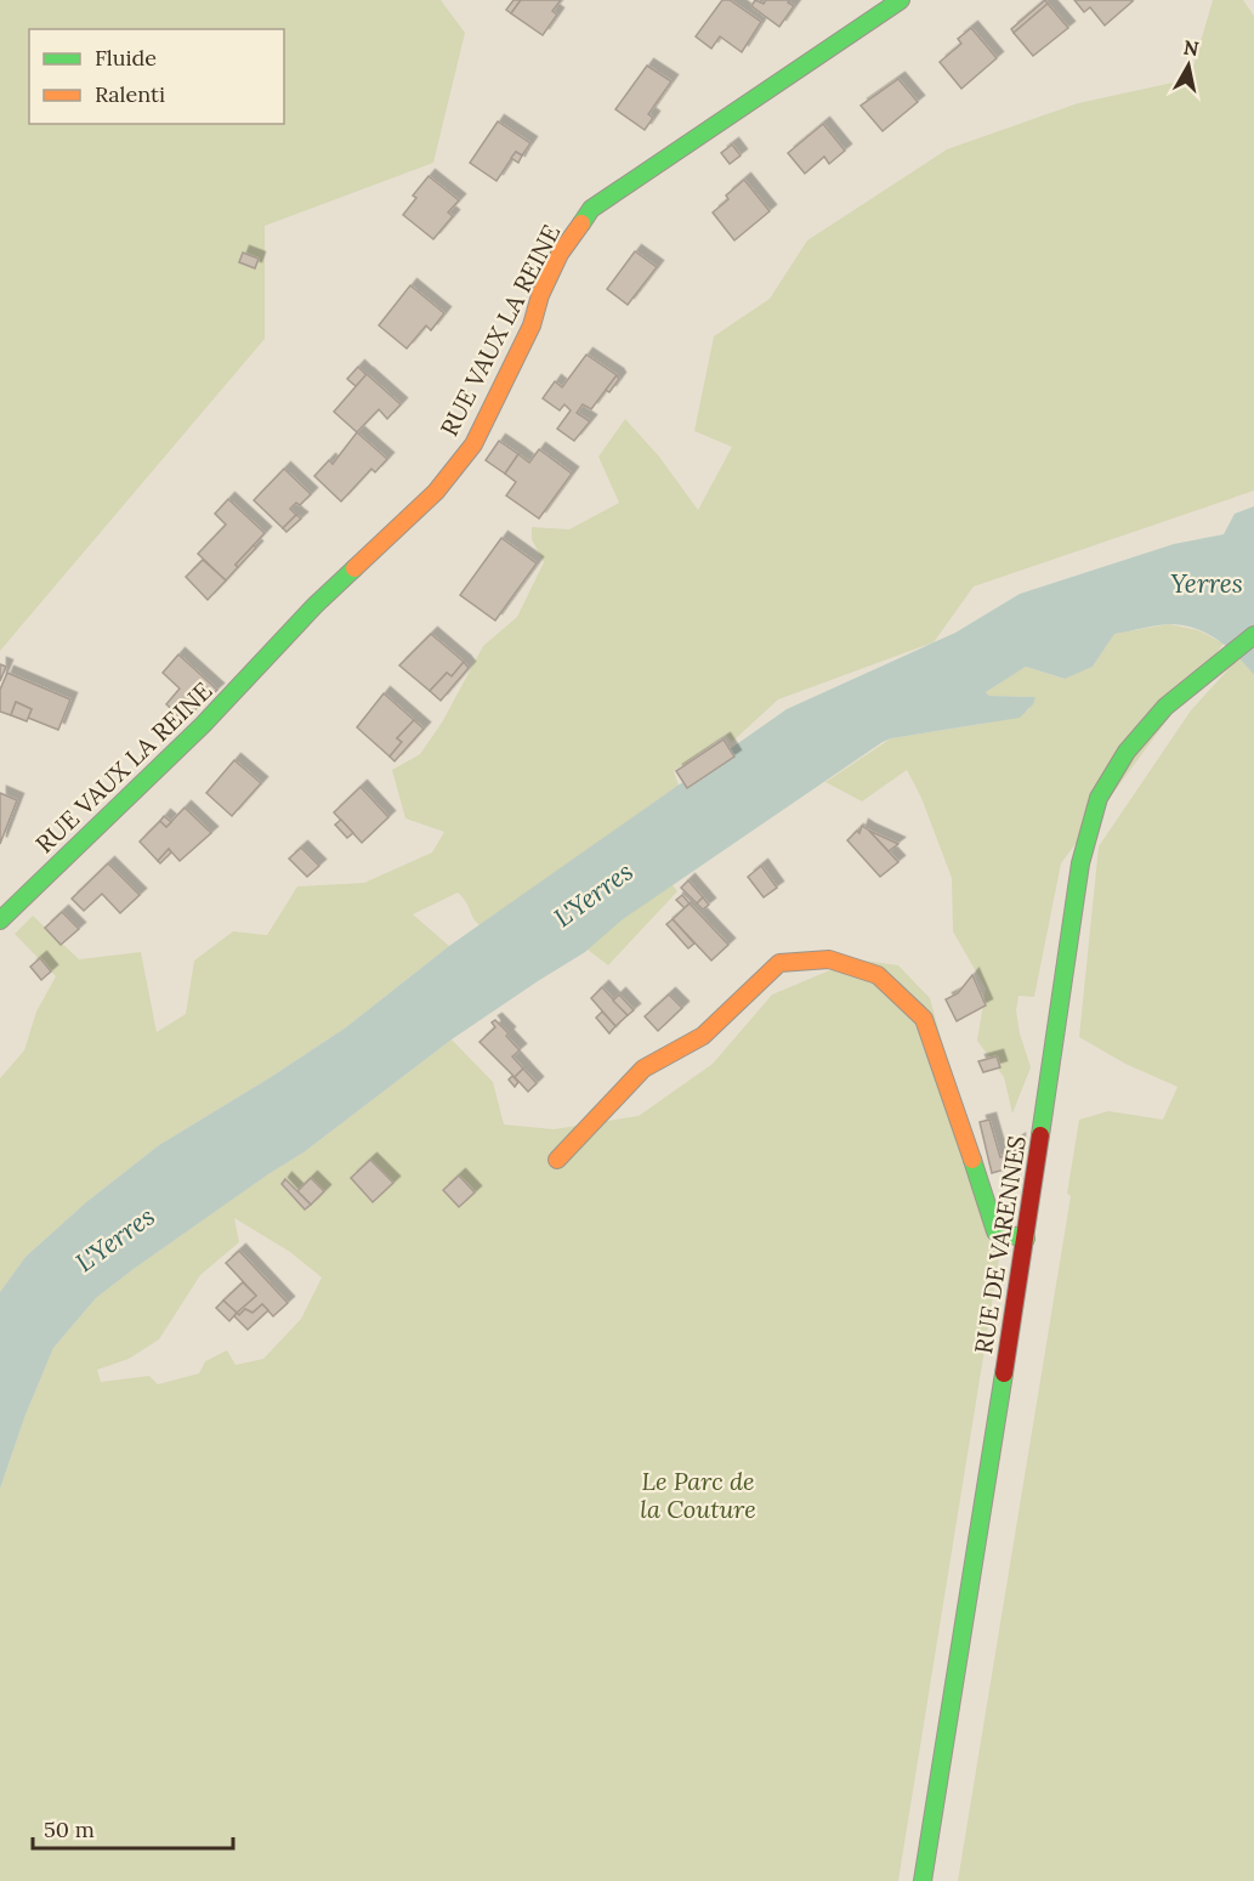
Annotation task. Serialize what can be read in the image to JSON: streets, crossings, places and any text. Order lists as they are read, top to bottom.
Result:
{
  "streets": {
    "street": ["RUE VAUX LA REINE", "RUE DE VARENNES"]
  },
  "water": ["Yerres", "L'Yerres"],
  "parks": ["Le Parc de la Couture"],
  "legend": ["Fluide", "Ralenti"],
  "scale_bar": "50 m",
  "north": "top"
}
